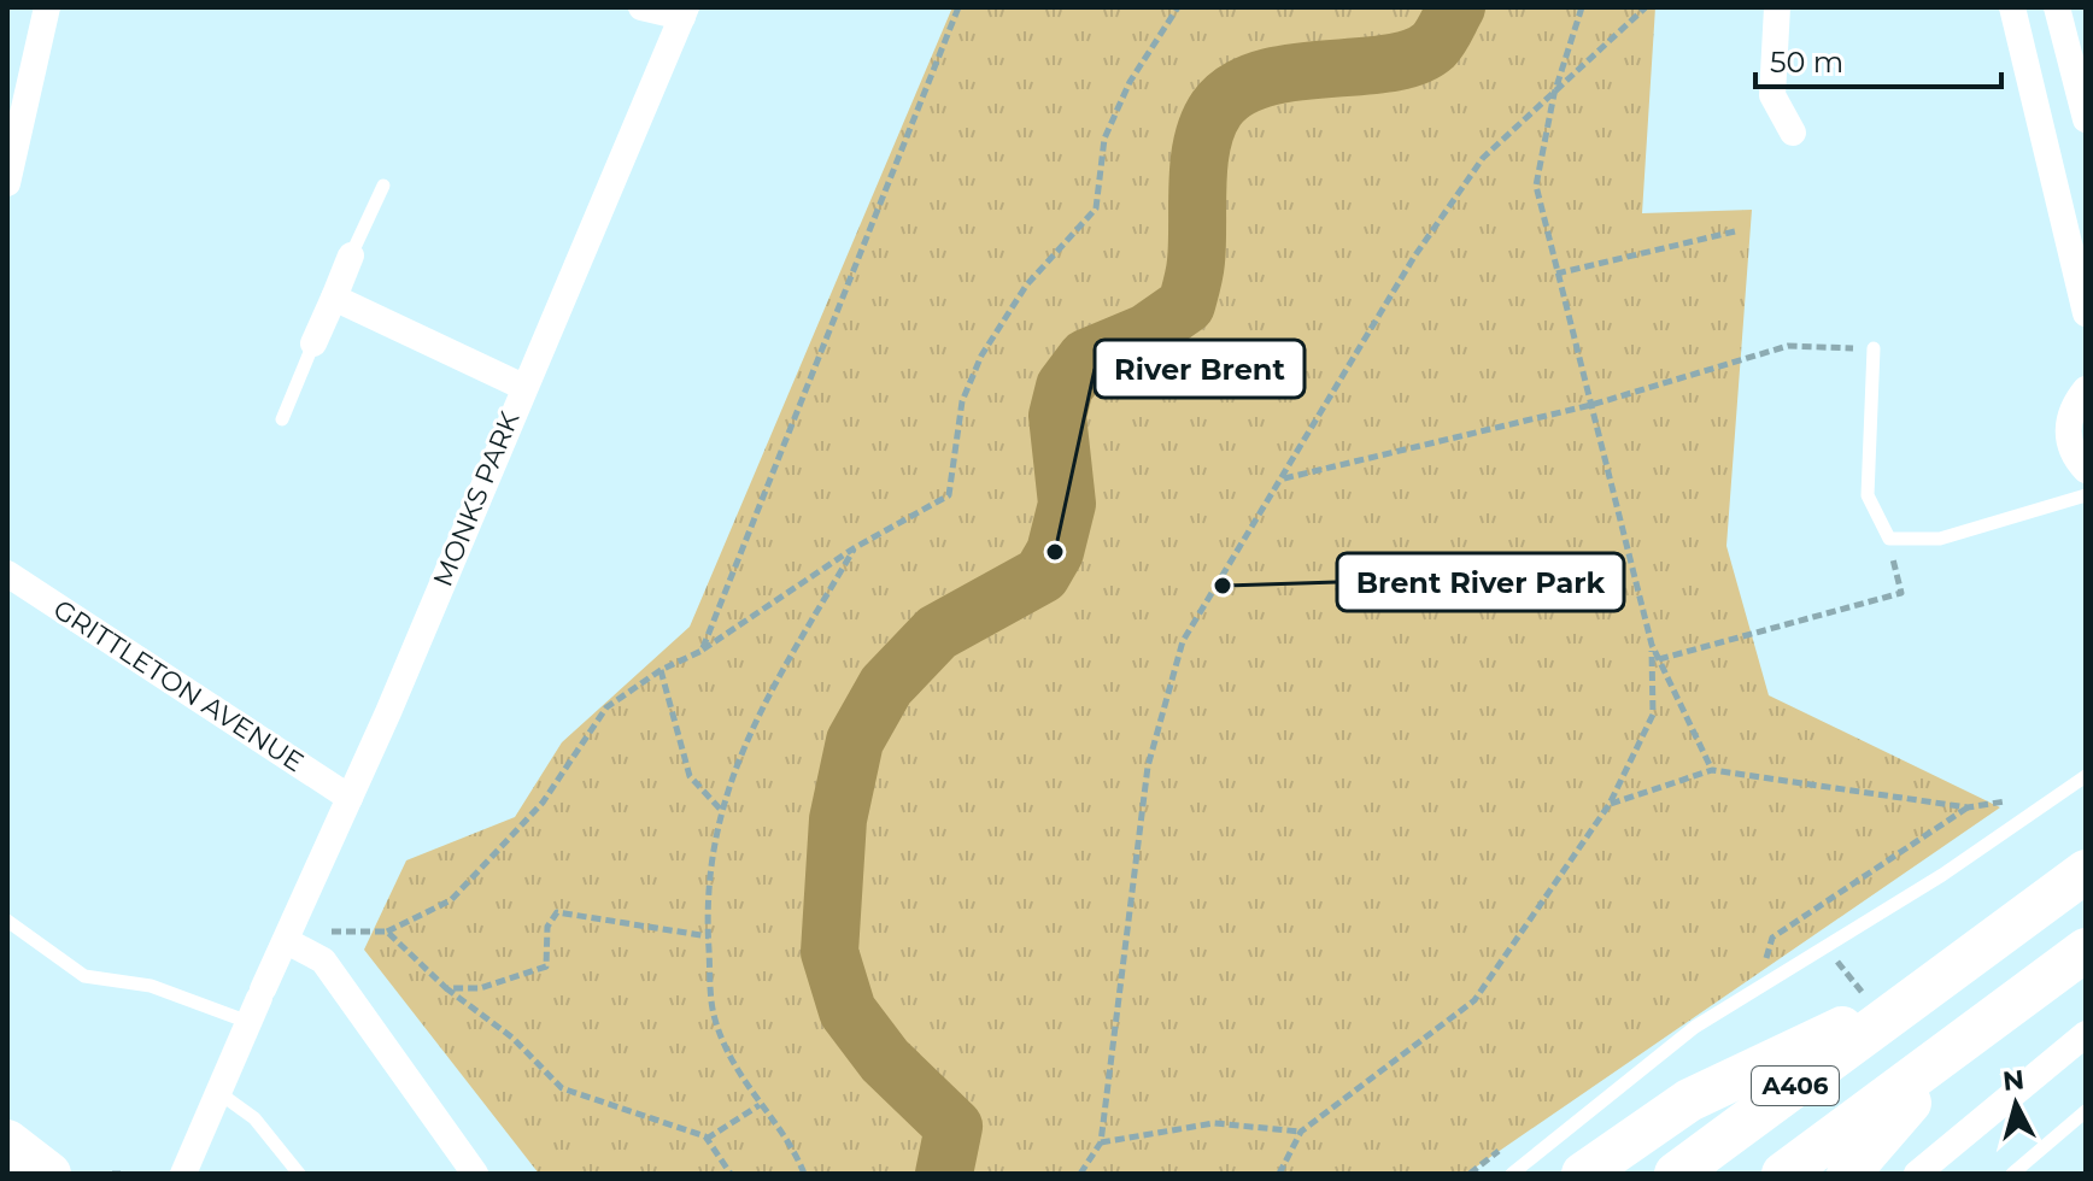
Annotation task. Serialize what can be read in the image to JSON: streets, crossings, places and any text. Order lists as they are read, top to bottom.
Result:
{
  "streets": {
    "main road": ["A406"],
    "street": ["MONKS PARK", "GRITTLETON AVENUE"]
  },
  "crossings": [
    ["MONKS PARK", "GRITTLETON AVENUE"]
  ],
  "places": ["River Brent", "Brent River Park"],
  "scale_bar": "50 m",
  "north": "top"
}
